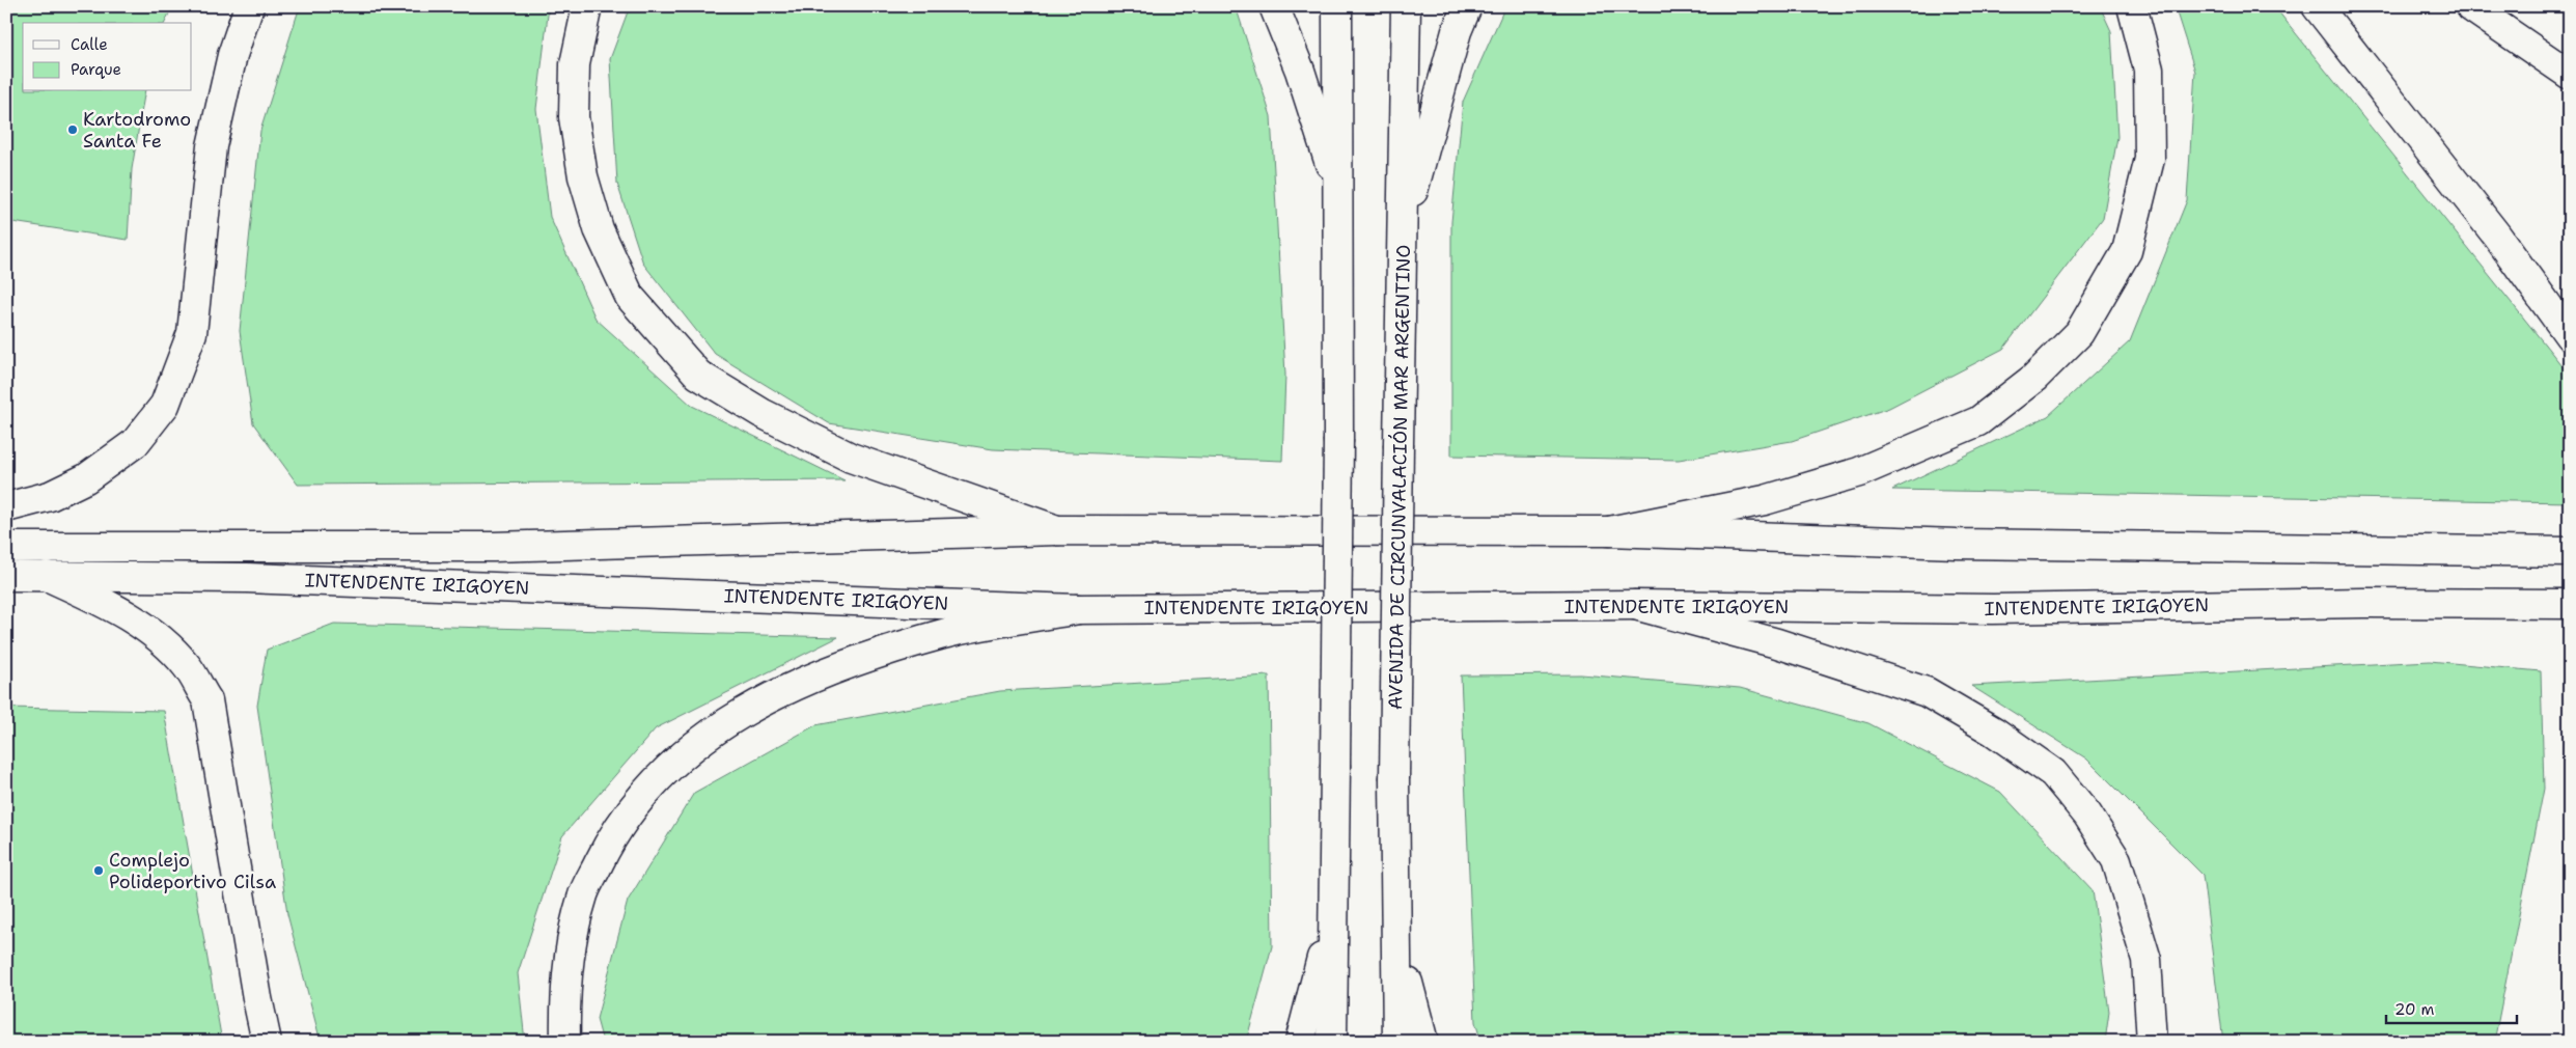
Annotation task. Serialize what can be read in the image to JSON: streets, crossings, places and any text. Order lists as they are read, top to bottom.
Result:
{
  "streets": {
    "main road": ["AVENIDA DE CIRCUNVALACIÓN MAR ARGENTINO", "INTENDENTE IRIGOYEN"]
  },
  "places": ["Kartodromo Santa Fe", "Complejo Polideportivo Cilsa"],
  "legend": ["Calle", "Parque"],
  "scale_bar": "20 m"
}
